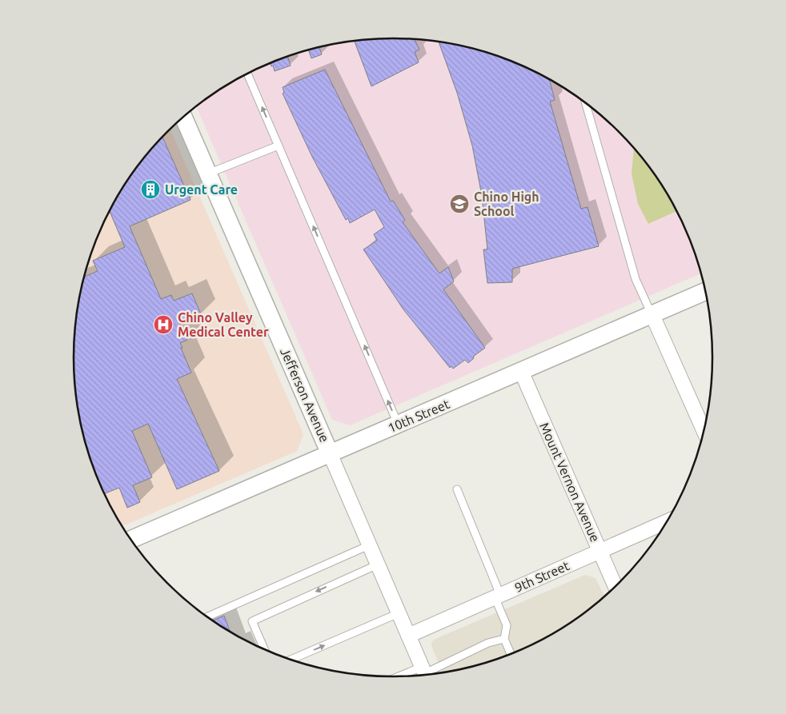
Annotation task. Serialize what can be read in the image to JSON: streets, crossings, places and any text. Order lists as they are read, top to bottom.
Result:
{
  "streets": {
    "street": [
      "Jefferson Avenue",
      "10th Street",
      "Mount Vernon Avenue",
      "9th Street"
    ]
  },
  "crossings": [
    ["Jefferson Avenue", "10th Street"],
    ["Jefferson Avenue", "9th Street"],
    ["10th Street", "Mount Vernon Avenue"],
    ["Mount Vernon Avenue", "9th Street"]
  ],
  "places": {
    "building": ["Urgent Care"],
    "school or university": ["Chino High School"],
    "hospital": ["Chino Valley Medical Center"]
  }
}
